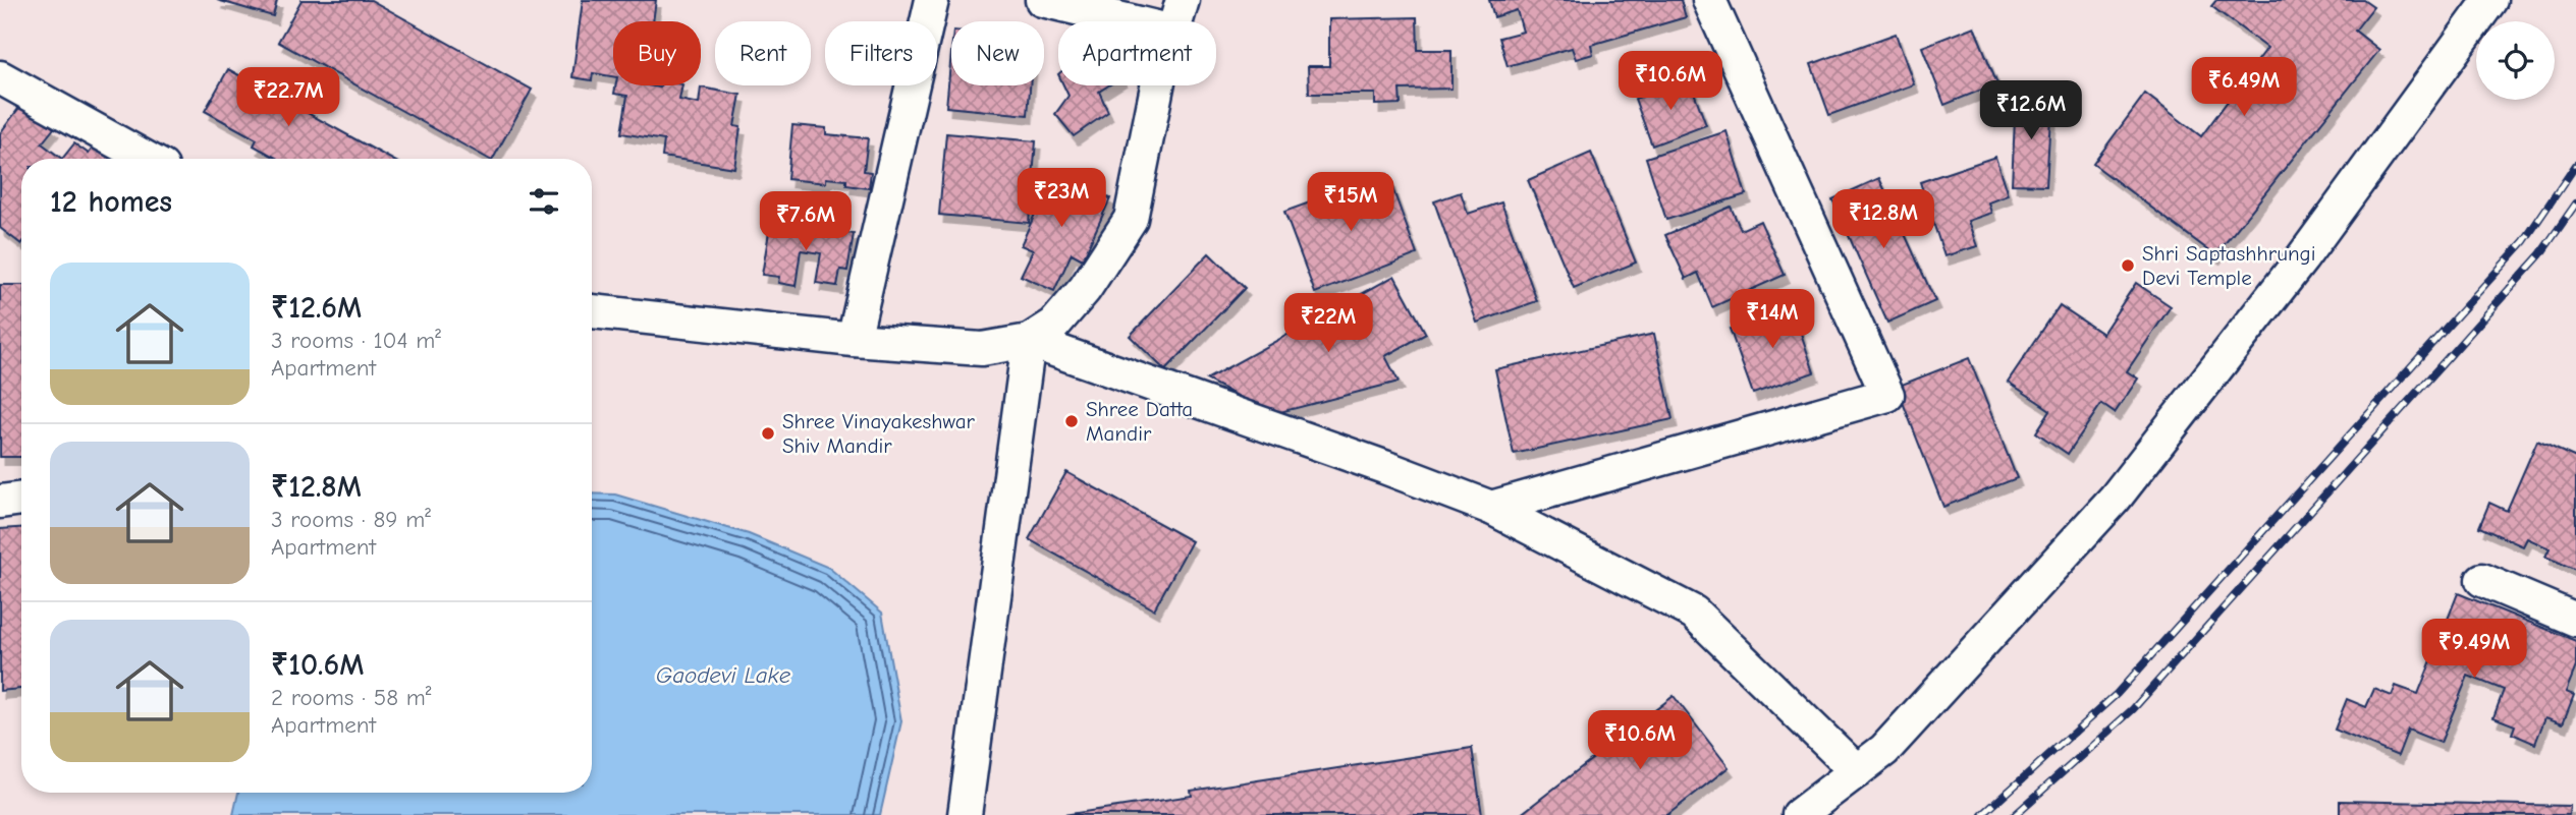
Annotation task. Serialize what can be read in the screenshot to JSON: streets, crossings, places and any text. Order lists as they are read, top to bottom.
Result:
{
  "water": ["Gaodevi Lake"],
  "places": ["Shri Saptashhrungi Devi Temple", "Shree Datta Mandir", "Shree Vinayakeshwar Shiv Mandir"],
  "page": {
    "chip": [
      "Buy",
      "Rent",
      "Filters",
      "New",
      "Apartment"
    ],
    "price": [
      "₹10.6M",
      "₹6.49M",
      "₹22.7M",
      "₹12.6M",
      "₹23M",
      "₹15M",
      "₹12.8M",
      "₹7.6M",
      "₹14M",
      "₹22M",
      "₹9.49M",
      "₹10.6M"
    ],
    "heading": "12 homes",
    "list": [
      {
        "name": "₹12.6M",
        "note": "3 rooms · 104 m² · Apartment"
      },
      {
        "name": "₹12.8M",
        "note": "3 rooms · 89 m² · Apartment"
      },
      {
        "name": "₹10.6M",
        "note": "2 rooms · 58 m² · Apartment"
      }
    ]
  }
}
